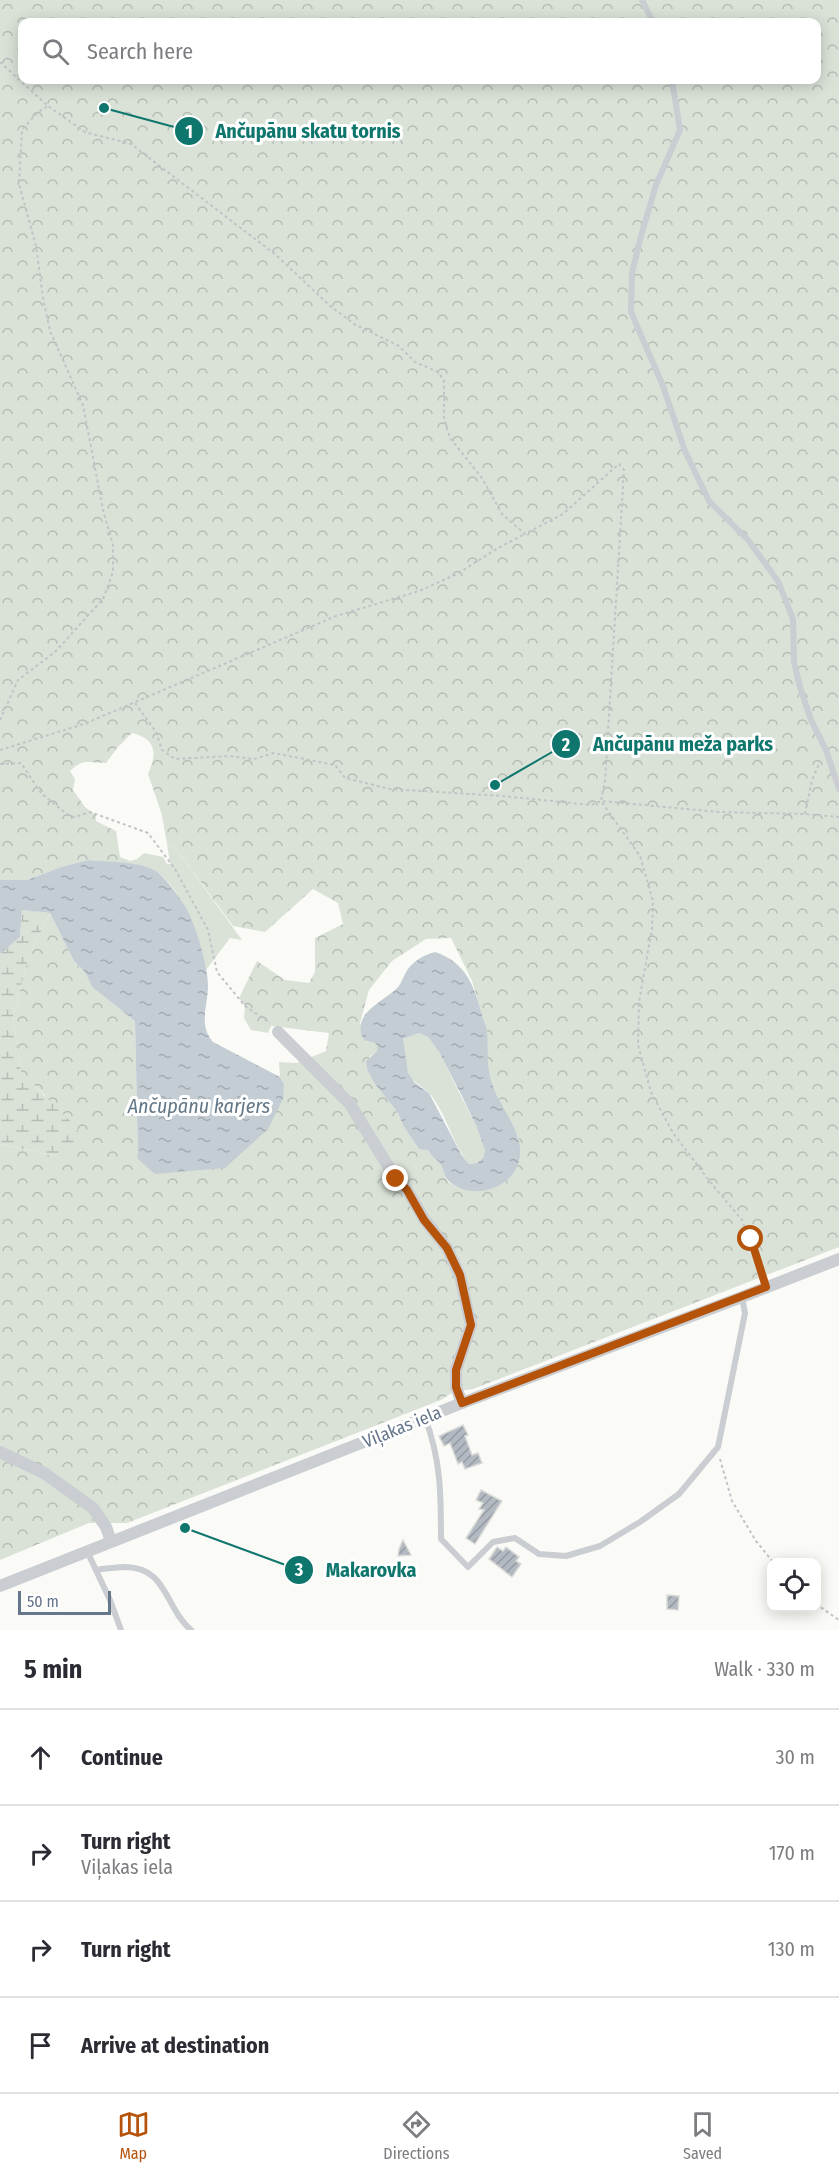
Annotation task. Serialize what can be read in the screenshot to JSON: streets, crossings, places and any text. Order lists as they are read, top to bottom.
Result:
{
  "streets": {
    "street": ["Viļakas iela"]
  },
  "water": ["Ančupānu karjers"],
  "places": ["Ančupānu skatu tornis", "Ančupānu meža parks", "Makarovka"],
  "scale_bar": "50 m",
  "page": {
    "search": "Search here",
    "scale": "50 m",
    "heading": ["5 min", "Walk · 330 m"],
    "list": [
      ["Continue", "30 m"],
      ["Turn right", "Viļakas iela", "170 m"],
      ["Turn right", "130 m"],
      "Arrive at destination"
    ],
    "nav": ["Map", "Directions", "Saved"]
  }
}
